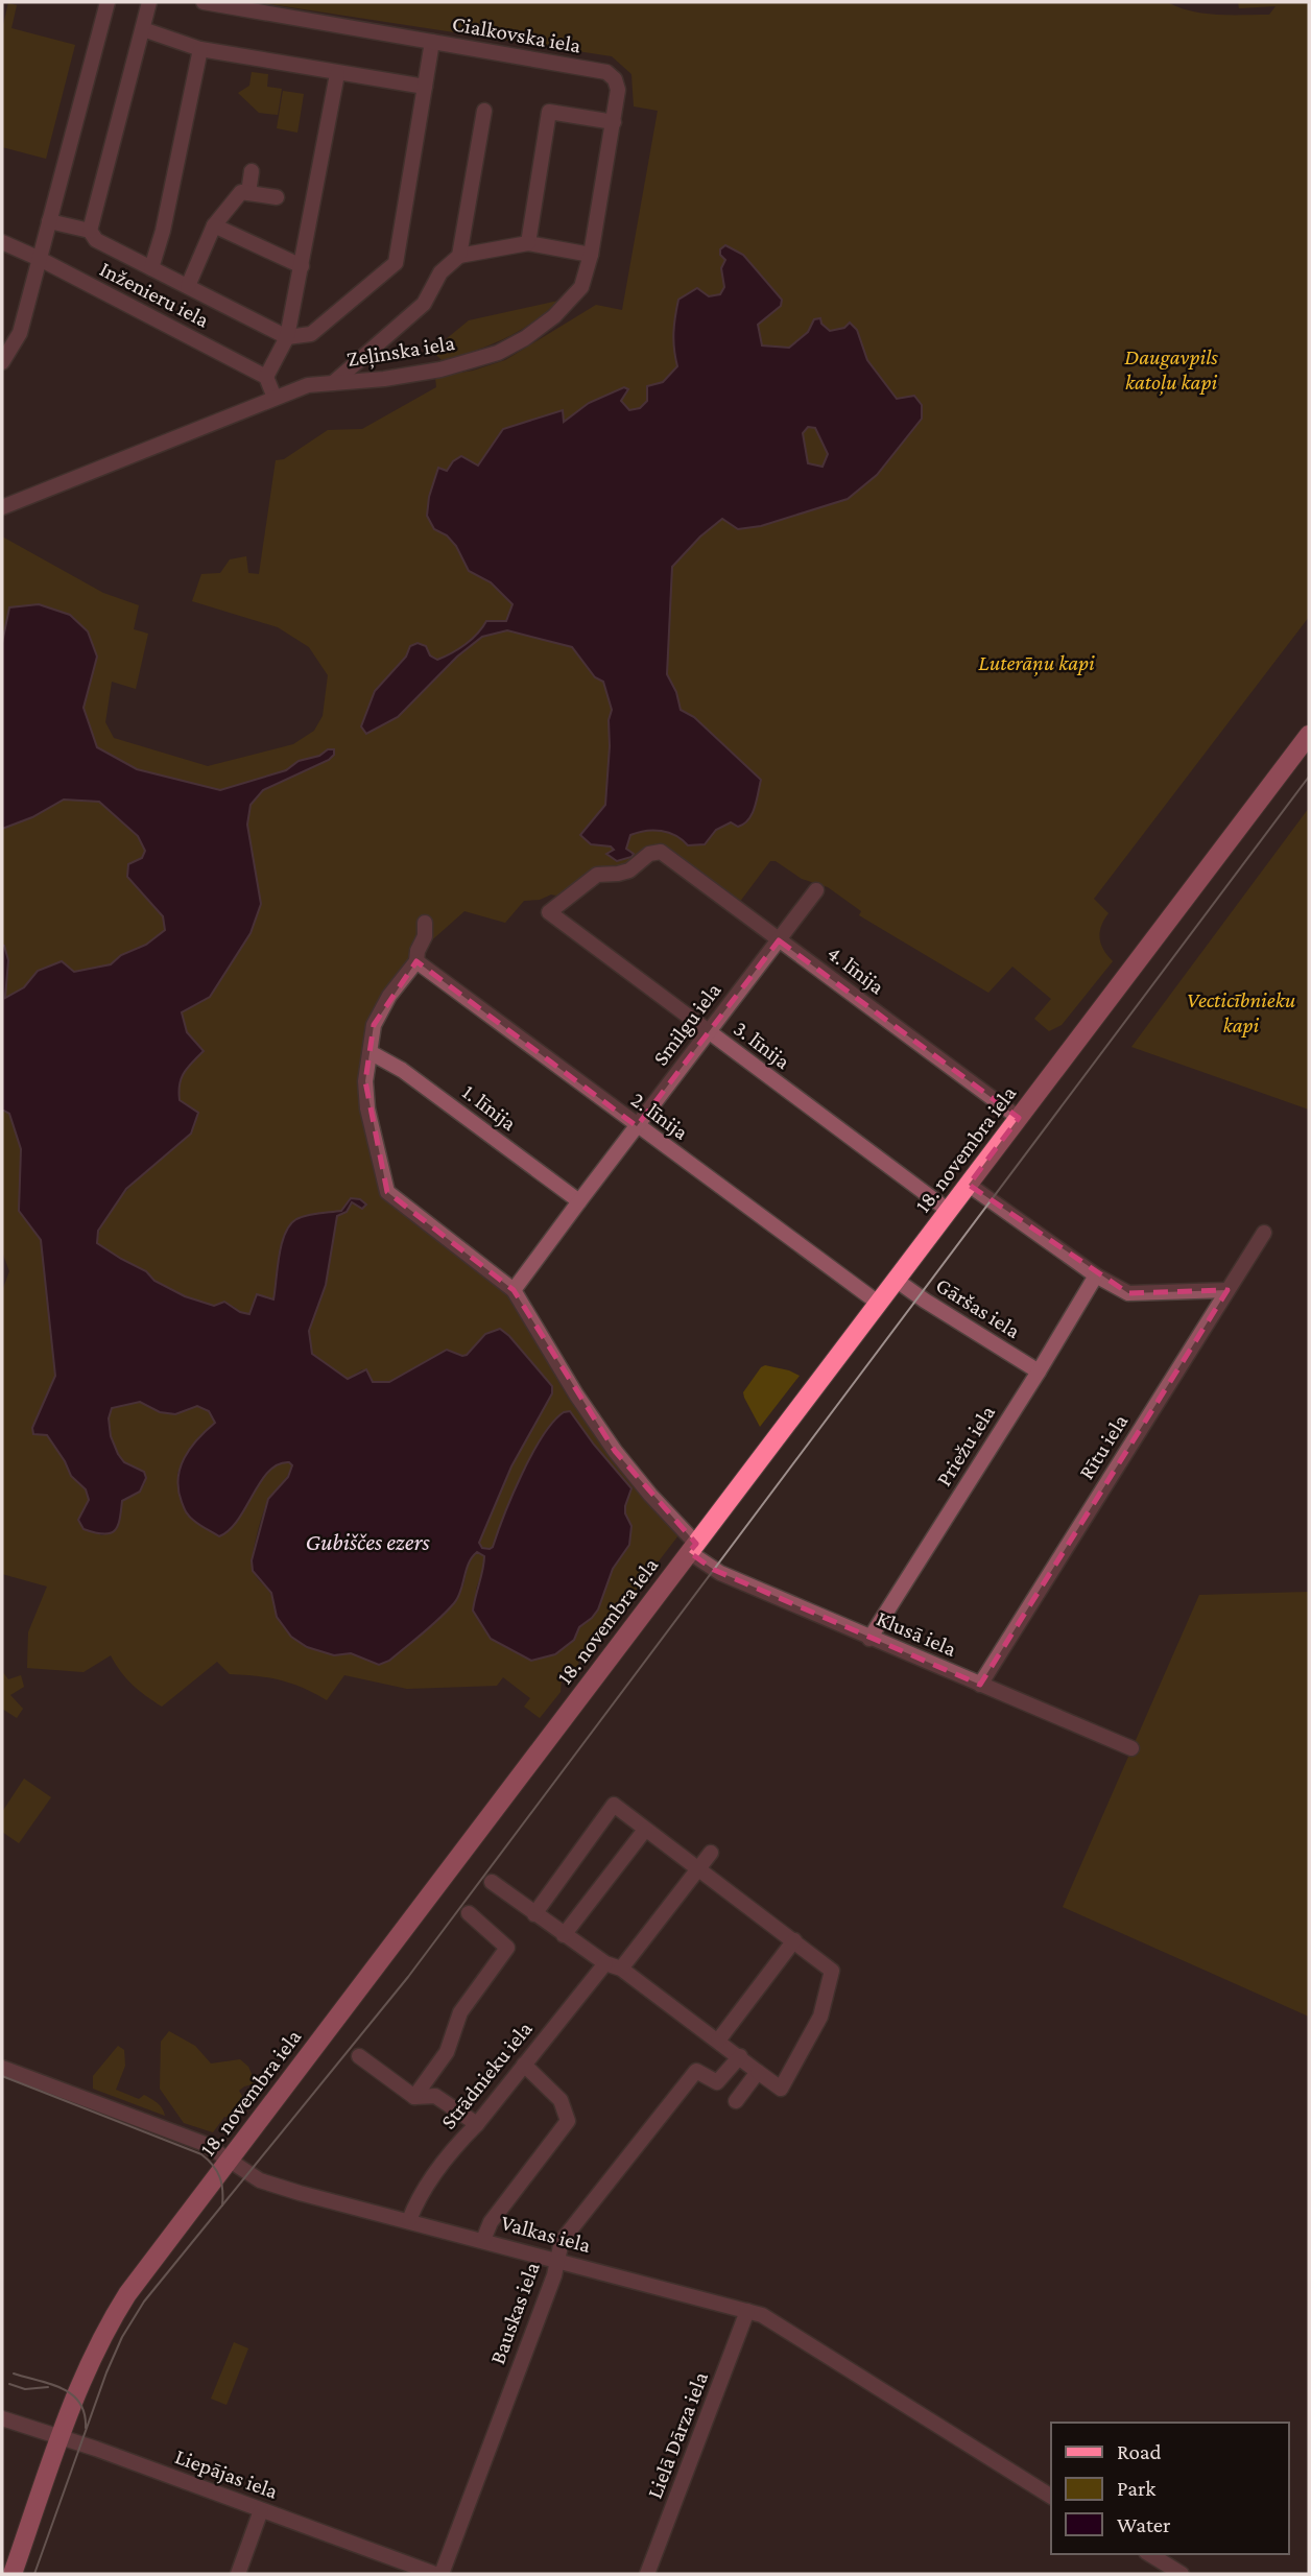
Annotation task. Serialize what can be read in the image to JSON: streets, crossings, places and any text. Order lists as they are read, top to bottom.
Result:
{
  "streets": {
    "main road": ["18. novembra iela"],
    "street": [
      "Cialkovska iela",
      "Inženieru iela",
      "Zeļinska iela",
      "4. līnija",
      "Smilgu iela",
      "3. līnija",
      "1. līnija",
      "2. līnija",
      "Gāršas iela",
      "Priežu iela",
      "Rītu iela",
      "Klusā iela",
      "Strādnieku iela",
      "Valkas iela",
      "Bauskas iela",
      "Lielā Dārza iela",
      "Liepājas iela"
    ]
  },
  "crossings": [
    ["Cialkovska iela", "Zeļinska iela"],
    ["4. līnija", "Smilgu iela"],
    ["4. līnija", "3. līnija"],
    ["4. līnija", "18. novembra iela"],
    ["Smilgu iela", "3. līnija"],
    ["Smilgu iela", "1. līnija"],
    ["Smilgu iela", "2. līnija"],
    ["3. līnija", "18. novembra iela"],
    ["2. līnija", "18. novembra iela"],
    ["18. novembra iela", "Gāršas iela"],
    ["18. novembra iela", "Klusā iela"],
    ["18. novembra iela", "Valkas iela"],
    ["18. novembra iela", "Liepājas iela"],
    ["Gāršas iela", "Priežu iela"],
    ["Priežu iela", "Klusā iela"],
    ["Rītu iela", "Klusā iela"],
    ["Strādnieku iela", "Valkas iela"],
    ["Valkas iela", "Bauskas iela"],
    ["Valkas iela", "Lielā Dārza iela"]
  ],
  "water": ["Gubiščes ezers"],
  "parks": ["Daugavpils katoļu kapi", "Luterāņu kapi", "Vecticībnieku kapi"],
  "legend": ["Road", "Park", "Water"]
}
